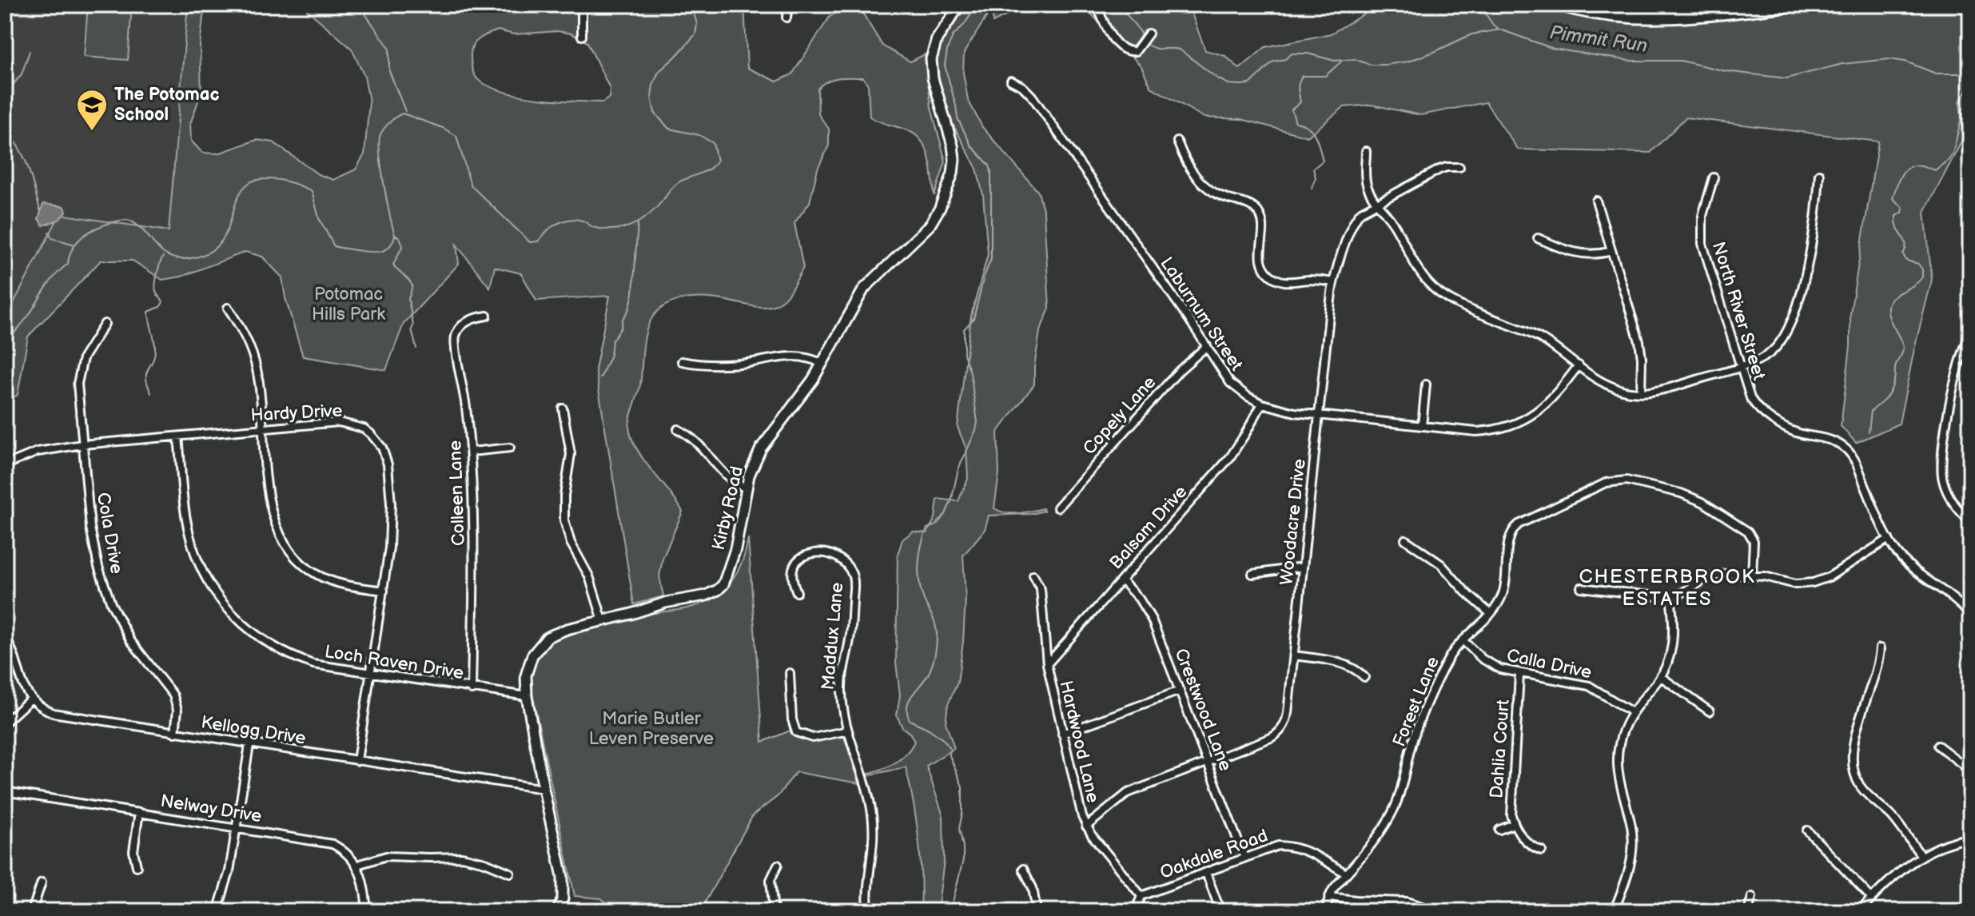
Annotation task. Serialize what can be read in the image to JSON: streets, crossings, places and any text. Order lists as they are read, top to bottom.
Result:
{
  "streets": {
    "main road": ["Kirby Road"],
    "street": [
      "North River Street",
      "Laburnum Street",
      "Hardy Drive",
      "Copely Lane",
      "Colleen Lane",
      "Woodacre Drive",
      "Balsam Drive",
      "Cola Drive",
      "Maddux Lane",
      "Loch Raven Drive",
      "Calla Drive",
      "Forest Lane",
      "Crestwood Lane",
      "Kellogg Drive",
      "Hardwood Lane",
      "Dahlia Court",
      "Nelway Drive",
      "Oakdale Road"
    ]
  },
  "crossings": [
    ["Laburnum Street", "Copely Lane"],
    ["Laburnum Street", "Woodacre Drive"],
    ["Laburnum Street", "Balsam Drive"],
    ["Hardy Drive", "Cola Drive"],
    ["Hardy Drive", "Loch Raven Drive"],
    ["Hardy Drive", "Kellogg Drive"],
    ["Colleen Lane", "Loch Raven Drive"],
    ["Kirby Road", "Loch Raven Drive"],
    ["Kirby Road", "Kellogg Drive"],
    ["Woodacre Drive", "Crestwood Lane"],
    ["Woodacre Drive", "Hardwood Lane"],
    ["Balsam Drive", "Crestwood Lane"],
    ["Balsam Drive", "Hardwood Lane"],
    ["Cola Drive", "Kellogg Drive"],
    ["Calla Drive", "Forest Lane"],
    ["Calla Drive", "Dahlia Court"],
    ["Forest Lane", "Oakdale Road"],
    ["Crestwood Lane", "Oakdale Road"],
    ["Hardwood Lane", "Oakdale Road"]
  ],
  "districts": ["CHESTERBROOK ESTATES"],
  "water": ["Pimmit Run"],
  "parks": ["Potomac Hills Park", "Marie Butler Leven Preserve"],
  "places": {
    "school or university": ["The Potomac School"]
  }
}
